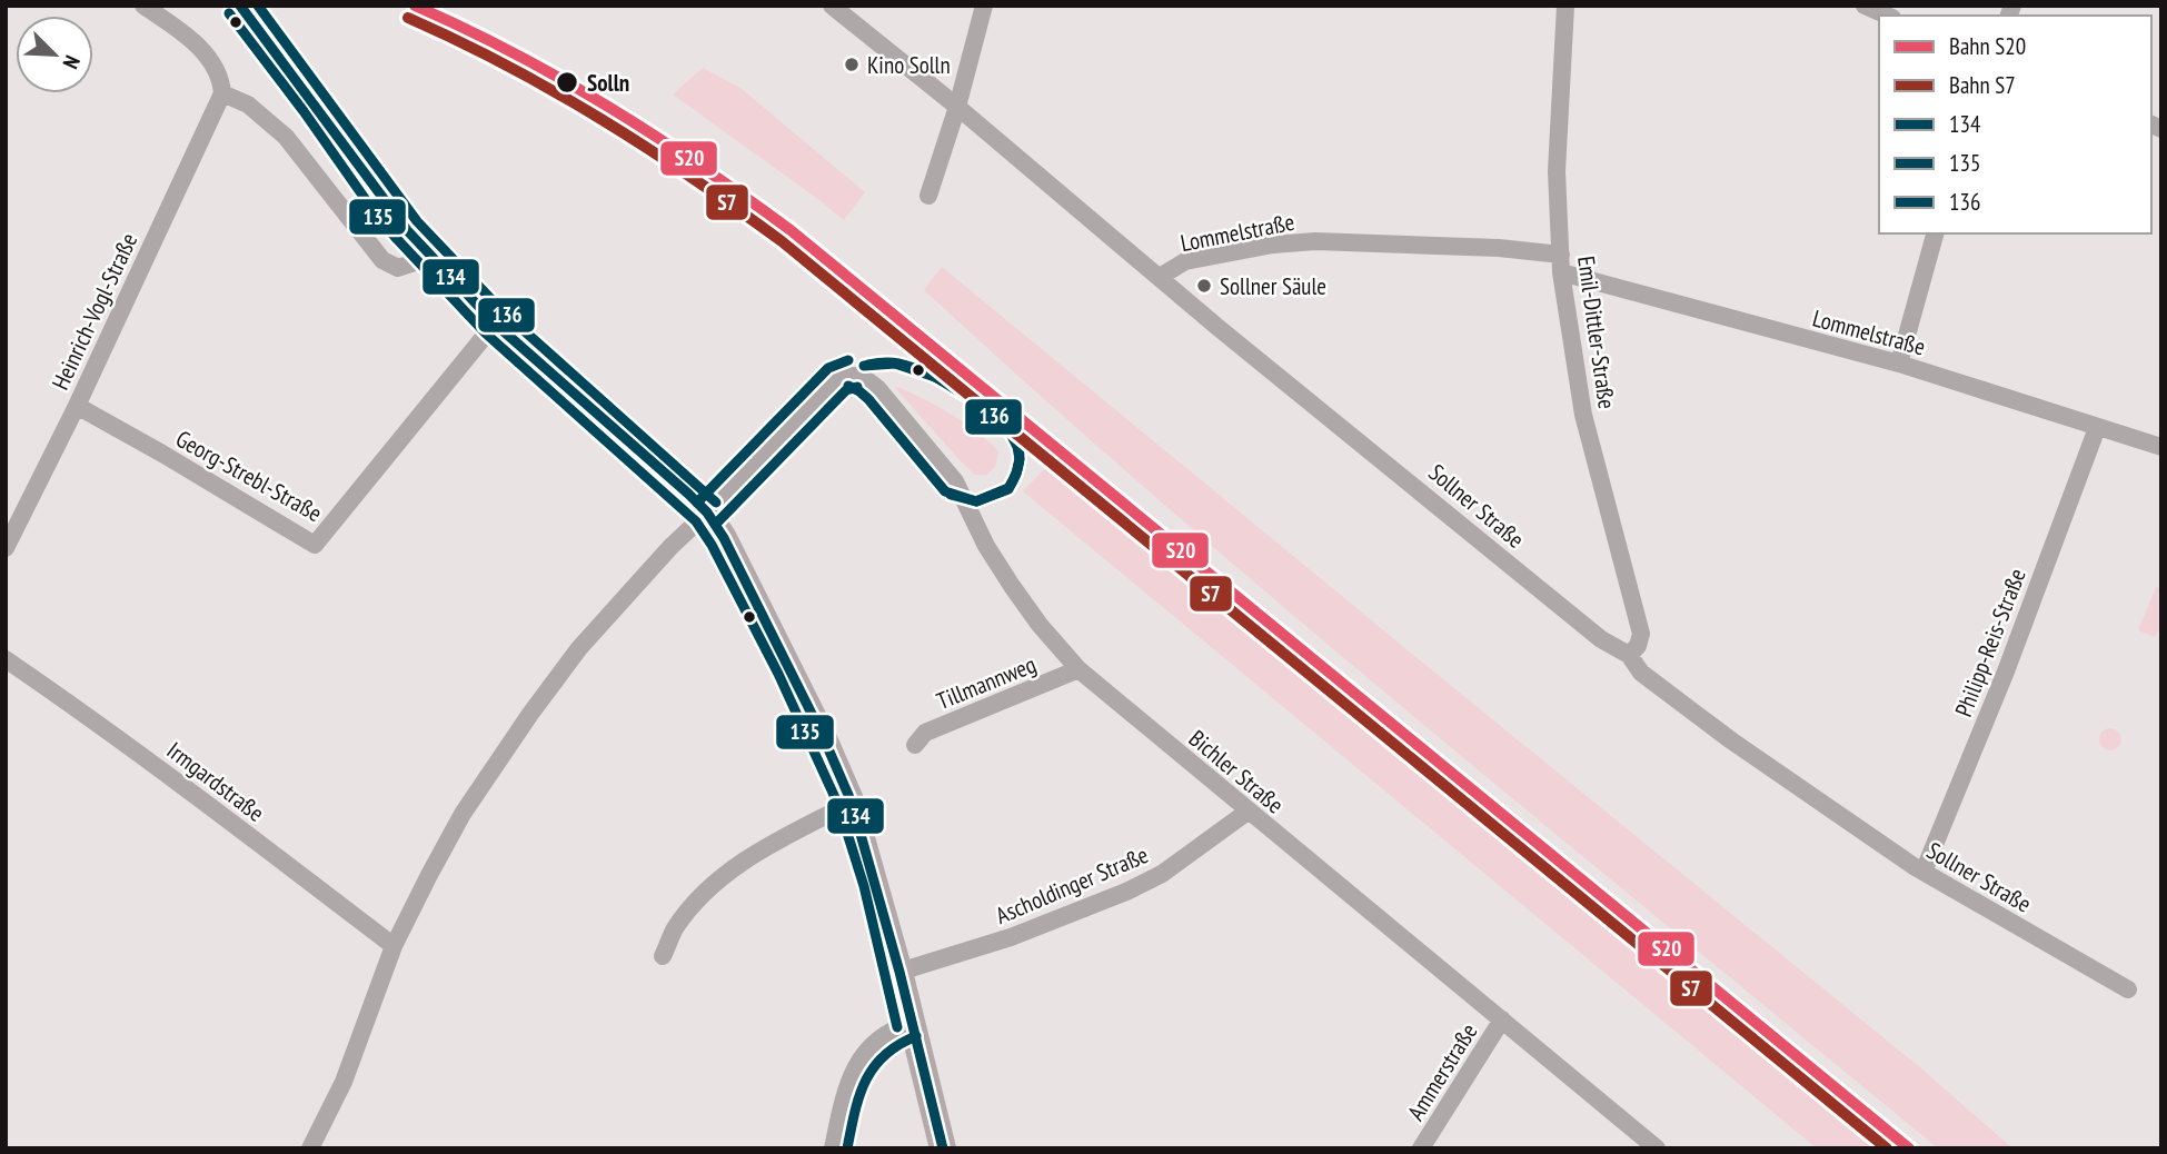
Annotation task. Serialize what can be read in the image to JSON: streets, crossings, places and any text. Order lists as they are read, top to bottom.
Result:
{
  "streets": {
    "street": [
      "Lommelstraße",
      "Heinrich-Vogl-Straße",
      "Emil-Dittler-Straße",
      "Georg-Strebl-Straße",
      "Sollner Straße",
      "Philipp-Reis-Straße",
      "Tillmannweg",
      "Bichler Straße",
      "Irmgardstraße",
      "Ascholdinger Straße",
      "Ammerstraße"
    ]
  },
  "crossings": [
    ["Lommelstraße", "Emil-Dittler-Straße"],
    ["Lommelstraße", "Sollner Straße"],
    ["Lommelstraße", "Philipp-Reis-Straße"],
    ["Heinrich-Vogl-Straße", "Georg-Strebl-Straße"],
    ["Emil-Dittler-Straße", "Sollner Straße"],
    ["Sollner Straße", "Philipp-Reis-Straße"],
    ["Tillmannweg", "Bichler Straße"],
    ["Bichler Straße", "Ascholdinger Straße"],
    ["Bichler Straße", "Ammerstraße"]
  ],
  "places": ["Kino Solln", "Solln", "Sollner Säule"],
  "lines": [
    "rail line S20",
    "transit line 134",
    "transit line 136",
    "transit line 135",
    "rail line S7"
  ],
  "legend": [
    "Bahn S20",
    "Bahn S7",
    "134",
    "135",
    "136"
  ],
  "north": "bottom right"
}
